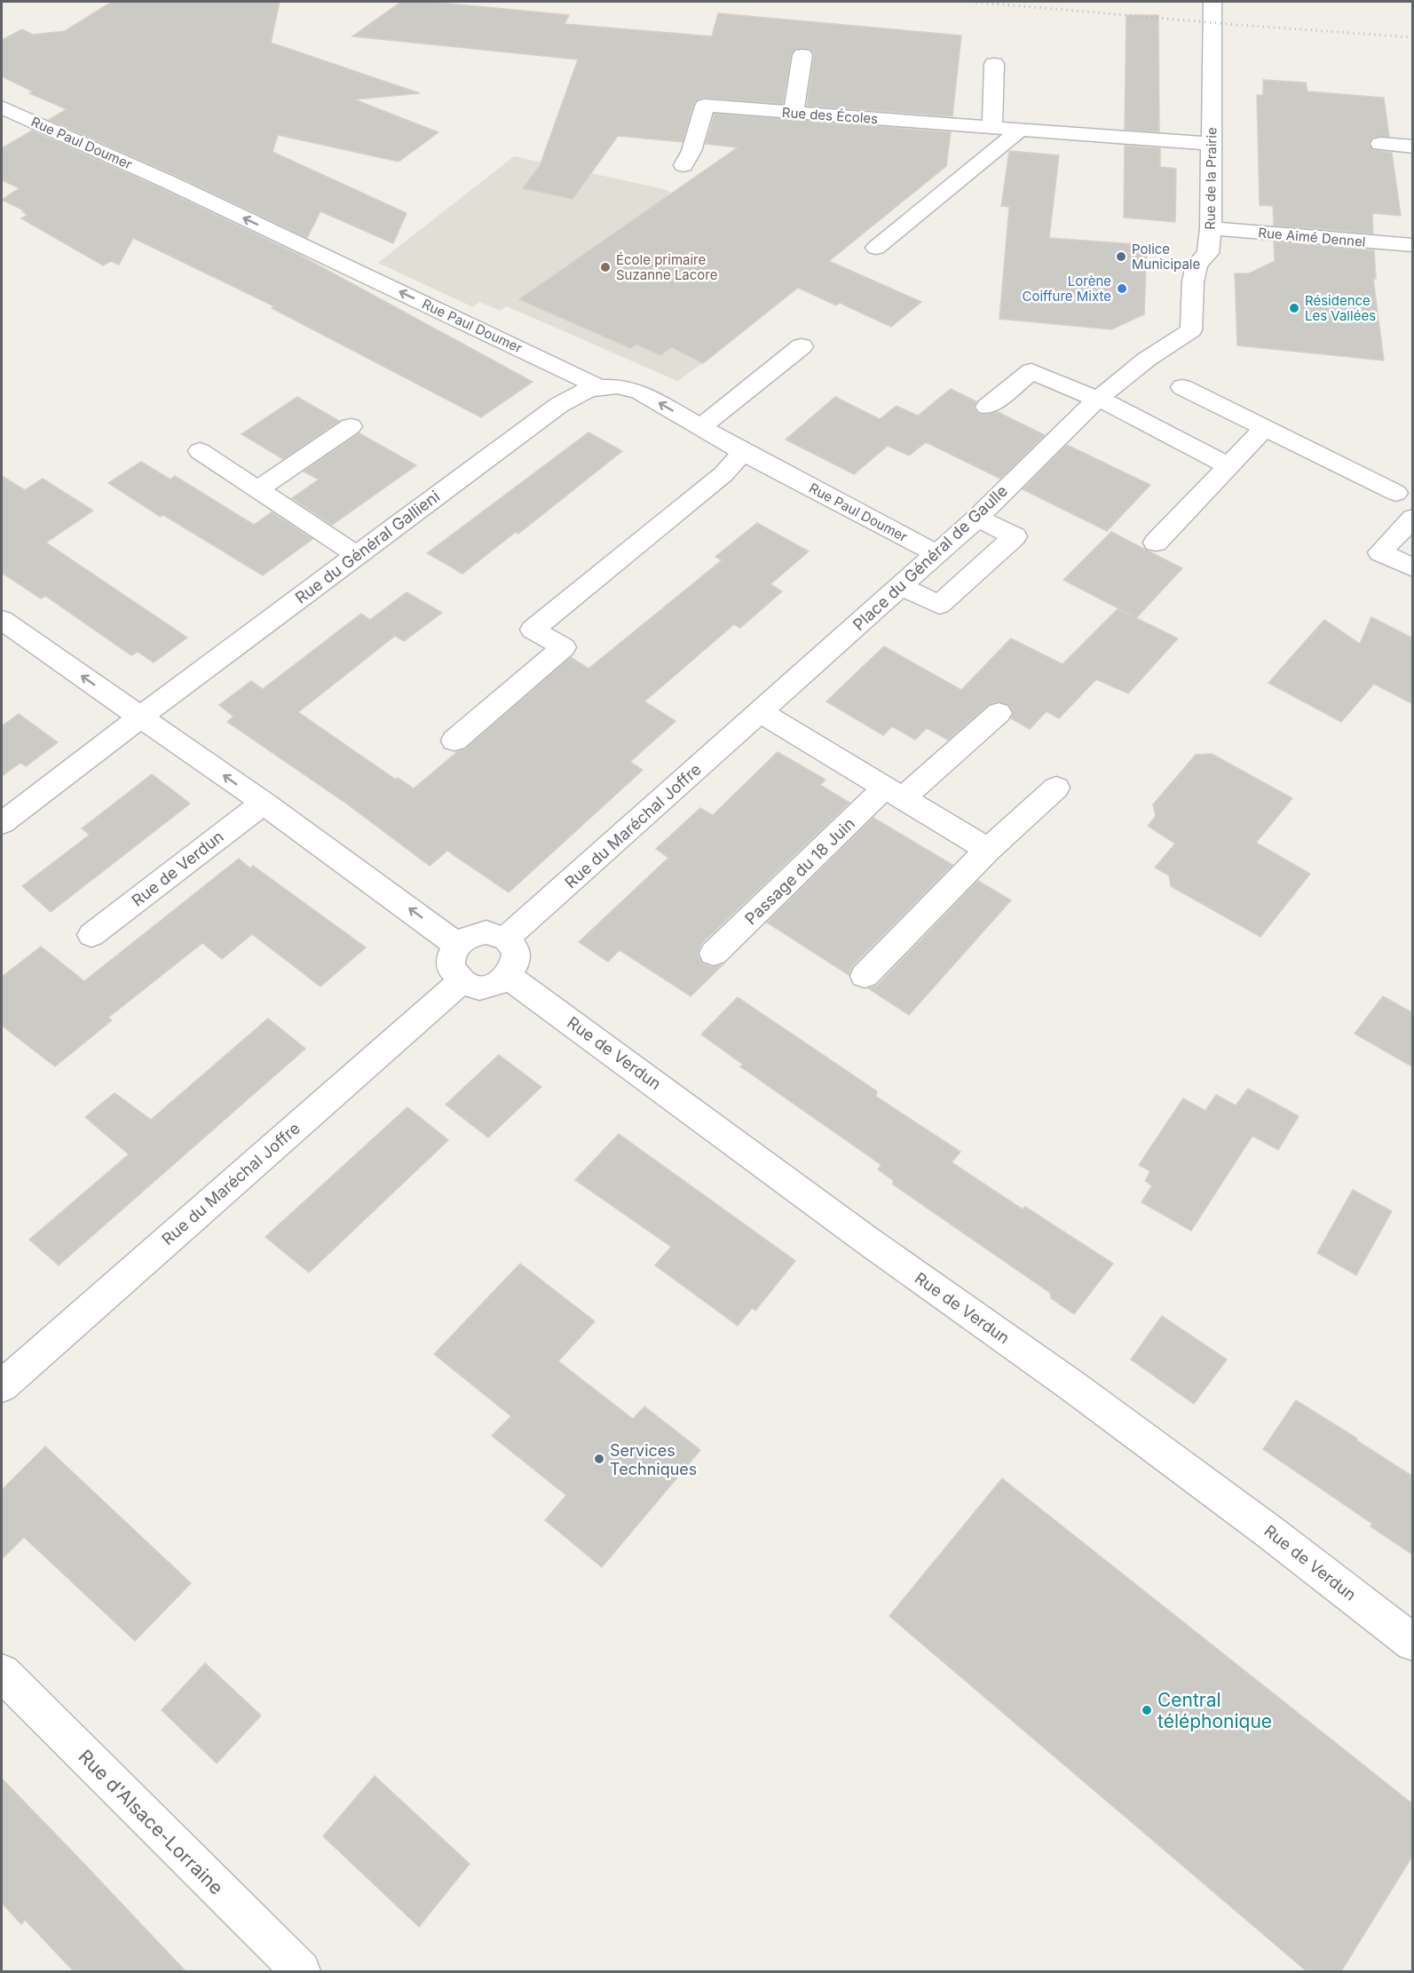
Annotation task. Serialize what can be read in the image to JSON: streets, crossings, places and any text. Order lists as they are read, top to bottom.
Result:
{
  "streets": {
    "street": [
      "Rue des Écoles",
      "Rue Paul Doumer",
      "Rue de la Prairie",
      "Rue Aimé Dennel",
      "Rue du Général Gallieni",
      "Place du Général de Gaulle",
      "Rue du Maréchal Joffre",
      "Rue de Verdun",
      "Passage du 18 Juin",
      "Rue d'Alsace-Lorraine"
    ]
  },
  "crossings": [
    ["Rue des Écoles", "Rue de la Prairie"],
    ["Rue Paul Doumer", "Rue du Général Gallieni"],
    ["Rue Paul Doumer", "Place du Général de Gaulle"],
    ["Rue de la Prairie", "Rue Aimé Dennel"],
    ["Rue de la Prairie", "Place du Général de Gaulle"],
    ["Place du Général de Gaulle", "Rue du Maréchal Joffre"],
    ["Rue du Maréchal Joffre", "Rue de Verdun"]
  ],
  "one_way": ["Rue Paul Doumer"],
  "places": [
    "Police Municipale",
    "École primaire Suzanne Lacore",
    "Lorène Coiffure Mixte",
    "Résidence Les Vallées",
    "Services Techniques",
    "Central téléphonique"
  ]
}
